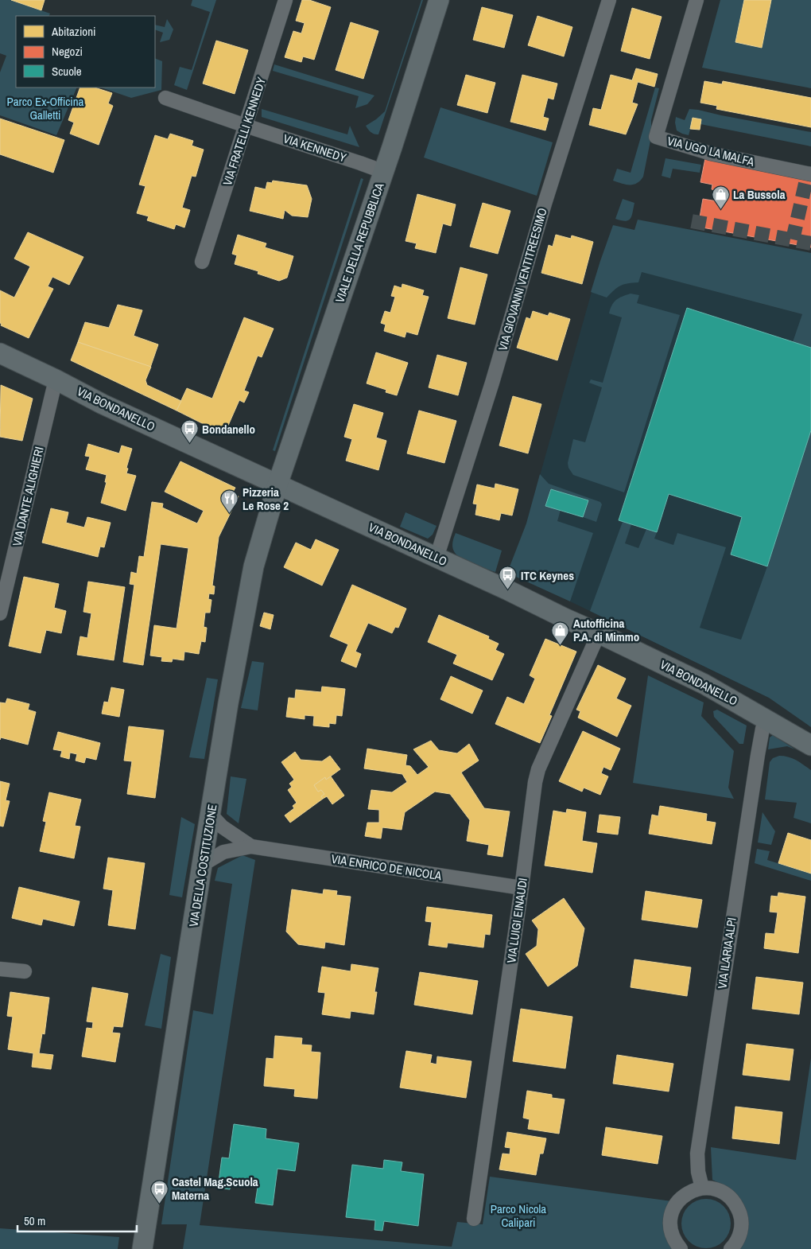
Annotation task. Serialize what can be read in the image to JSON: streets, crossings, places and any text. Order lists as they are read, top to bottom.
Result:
{
  "streets": {
    "street": [
      "VIA FRATELLI KENNEDY",
      "VIA KENNEDY",
      "VIA UGO LA MALFA",
      "VIALE DELLA REPUBBLICA",
      "VIA GIOVANNI VENTITREESIMO",
      "VIA BONDANELLO",
      "VIA DANTE ALIGHIERI",
      "VIA DELLA COSTITUZIONE",
      "VIA ENRICO DE NICOLA",
      "VIA LUIGI EINAUDI",
      "VIA ILARIA ALPI"
    ]
  },
  "crossings": [
    ["VIA FRATELLI KENNEDY", "VIA KENNEDY"],
    ["VIA KENNEDY", "VIALE DELLA REPUBBLICA"],
    ["VIALE DELLA REPUBBLICA", "VIA BONDANELLO"],
    ["VIALE DELLA REPUBBLICA", "VIA DELLA COSTITUZIONE"],
    ["VIA GIOVANNI VENTITREESIMO", "VIA BONDANELLO"],
    ["VIA BONDANELLO", "VIA DANTE ALIGHIERI"],
    ["VIA BONDANELLO", "VIA DELLA COSTITUZIONE"],
    ["VIA BONDANELLO", "VIA LUIGI EINAUDI"],
    ["VIA BONDANELLO", "VIA ILARIA ALPI"],
    ["VIA DELLA COSTITUZIONE", "VIA ENRICO DE NICOLA"],
    ["VIA ENRICO DE NICOLA", "VIA LUIGI EINAUDI"]
  ],
  "parks": ["Parco Ex-Officina Galletti", "Parco Nicola Calipari"],
  "places": {
    "shop": ["La Bussola", "Autofficina P.A. di Mimmo"],
    "bus stop": ["Bondanello", "ITC Keynes", "Castel Mag.Scuola Materna"],
    "restaurant": ["Pizzeria Le Rose 2"]
  },
  "legend": ["Abitazioni", "Negozi", "Scuole"],
  "scale_bar": "50 m"
}
